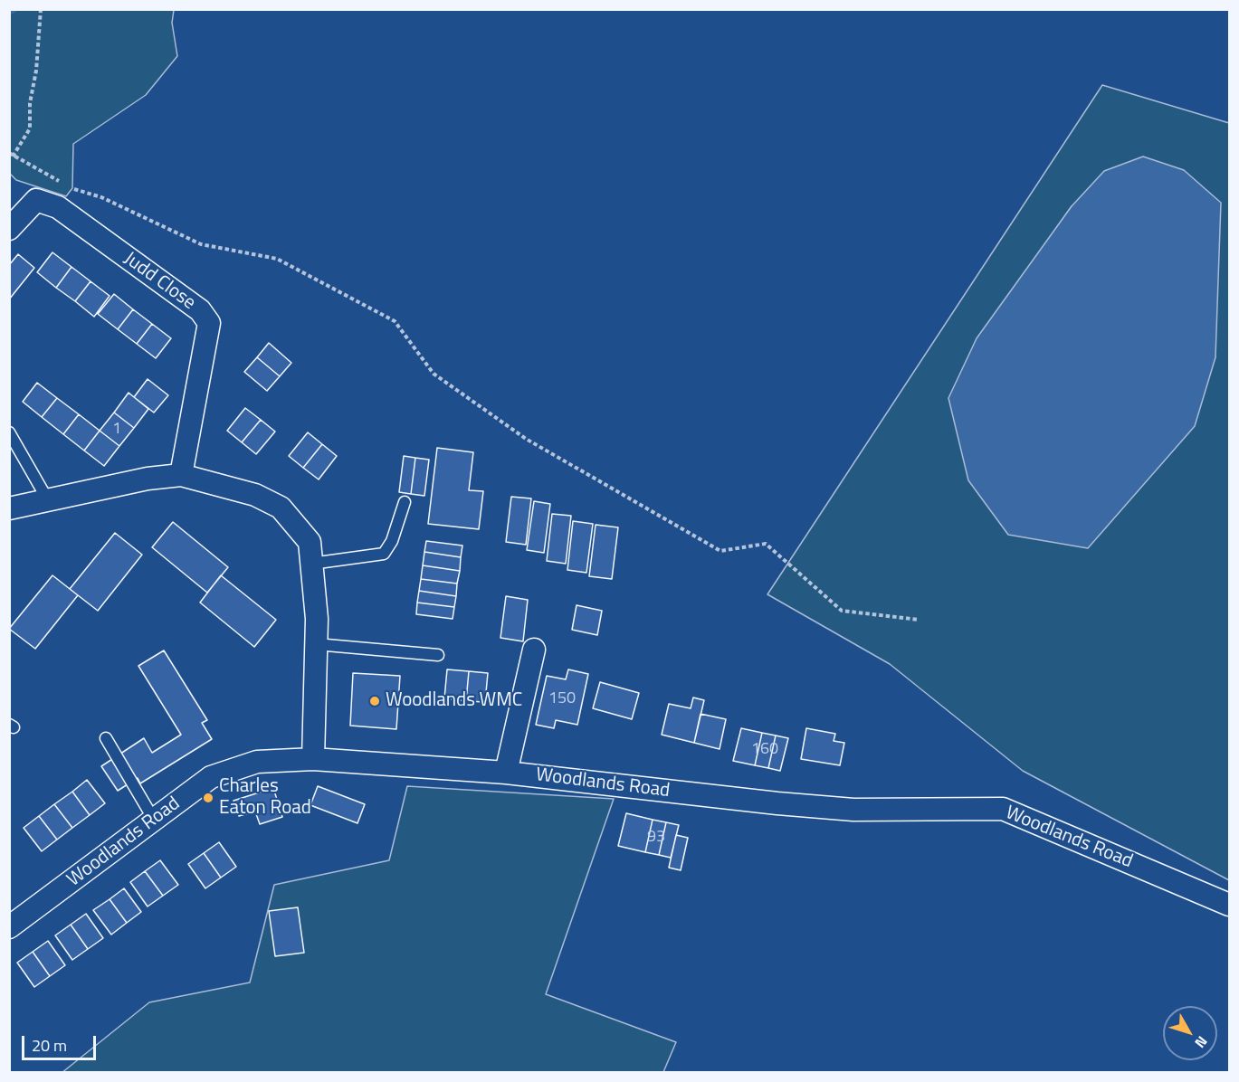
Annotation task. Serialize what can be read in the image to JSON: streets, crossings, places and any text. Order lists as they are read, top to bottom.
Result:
{
  "streets": {
    "street": ["Judd Close", "Woodlands Road"]
  },
  "places": ["Woodlands WMC", "Charles Eaton Road"],
  "house_numbers": [
    "1",
    "150",
    "160",
    "93"
  ],
  "scale_bar": "20 m",
  "north": "bottom right"
}
